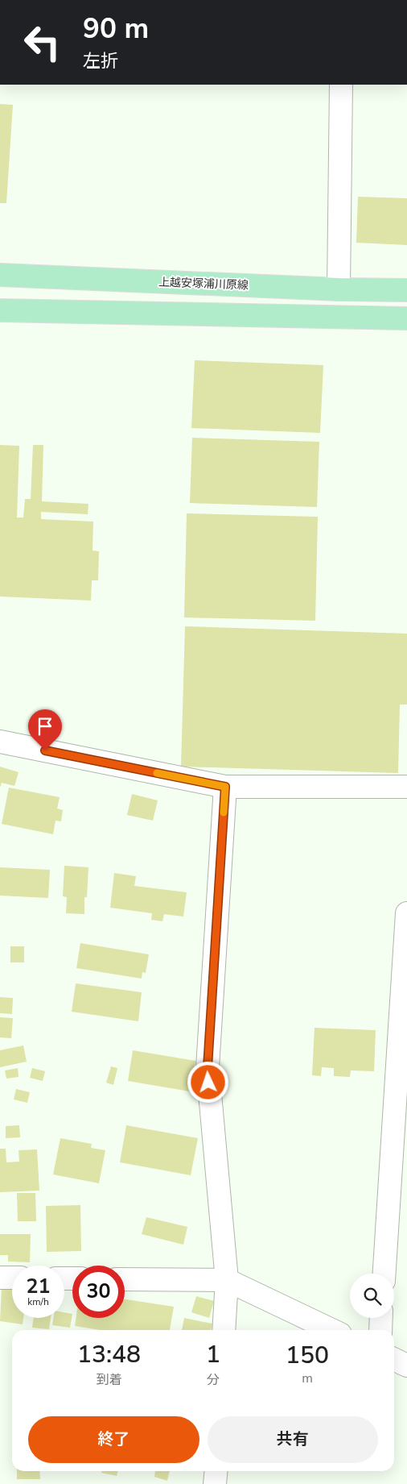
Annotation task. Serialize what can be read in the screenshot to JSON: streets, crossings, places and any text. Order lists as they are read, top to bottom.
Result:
{
  "streets": {
    "main road": ["上越安塚浦川原線"]
  },
  "page": {
    "turn": ["90 m", "左折"],
    "speed": "21 km/h",
    "limit": "30",
    "eta": [
      "13:48",
      "到着",
      "1",
      "分",
      "150",
      "m"
    ],
    "buttons": ["終了", "共有"]
  }
}
